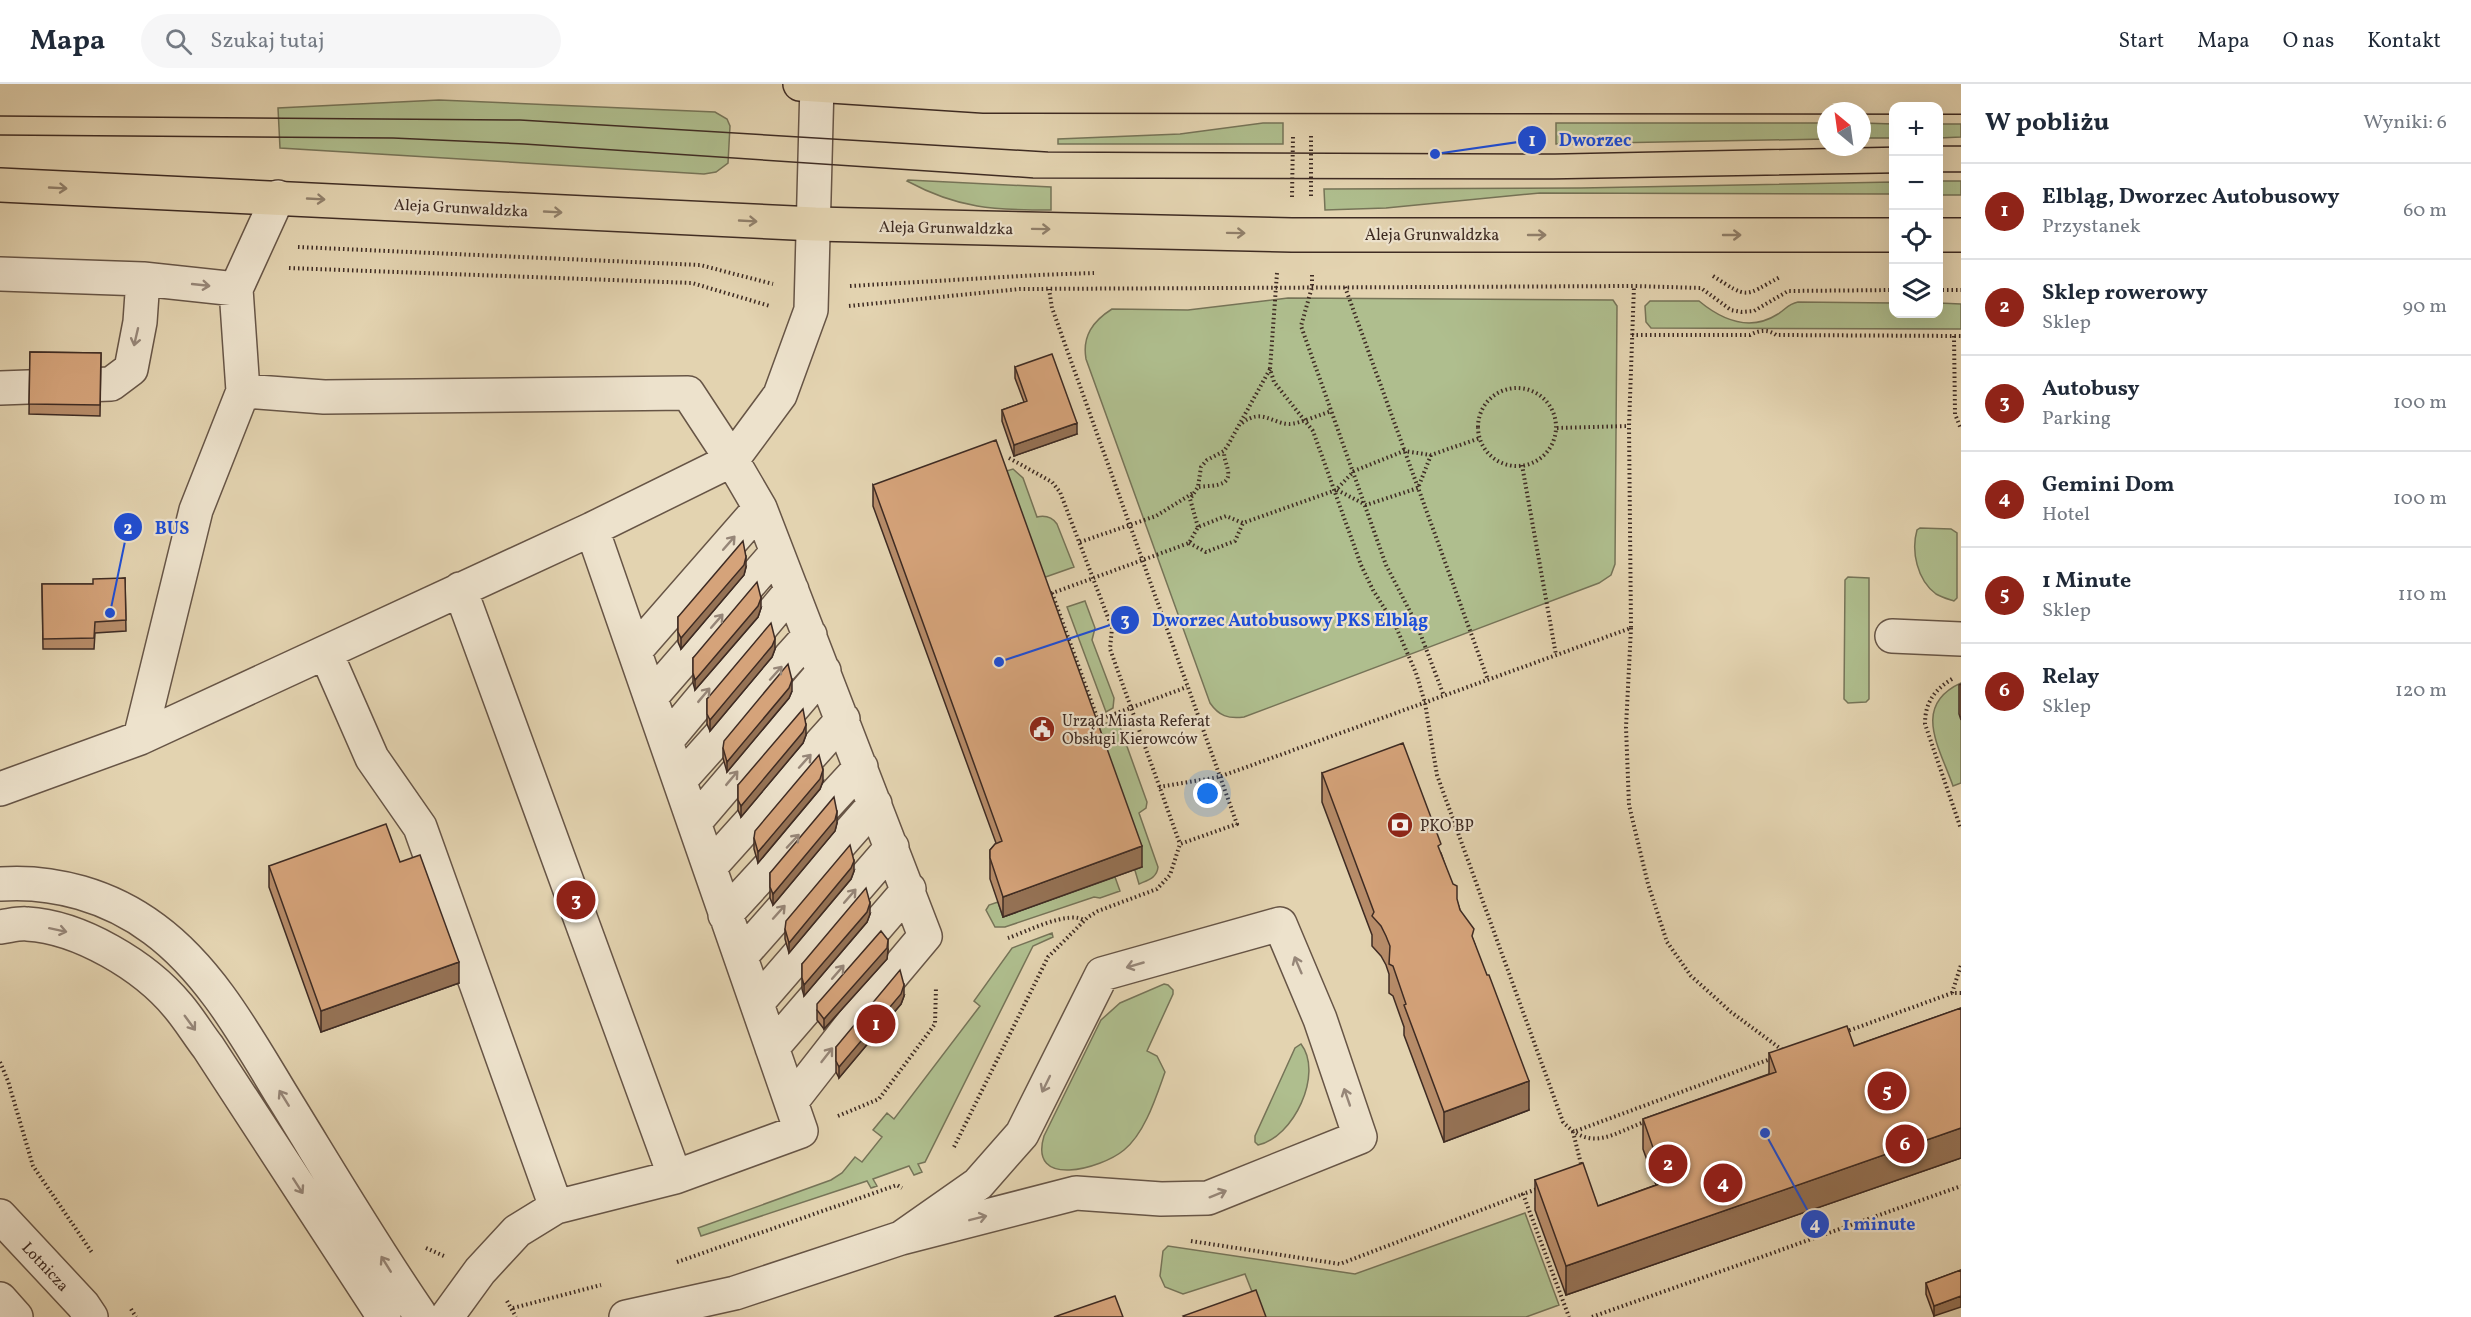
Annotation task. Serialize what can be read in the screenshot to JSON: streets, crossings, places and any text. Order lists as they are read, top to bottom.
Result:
{
  "streets": {
    "main road": ["Aleja Grunwaldzka"],
    "street": ["Lotnicza"]
  },
  "places": {
    "other": [
      "Dworzec",
      "BUS",
      "Dworzec Autobusowy PKS Elbląg",
      "1 minute"
    ],
    "public building": ["Urząd Miasta Referat Obsługi Kierowców"],
    "bank": ["PKO BP"]
  },
  "north": "top left",
  "page": {
    "header": "Mapa",
    "search": "Szukaj tutaj",
    "nav": [
      "Start",
      "Mapa",
      "O nas",
      "Kontakt"
    ],
    "heading": ["W pobliżu", "Wyniki: 6"],
    "map_buttons": ["+", "−"],
    "list": [
      {
        "mark": "1",
        "name": "Elbląg, Dworzec Autobusowy",
        "note": "Przystanek",
        "value": "60 m"
      },
      {
        "mark": "2",
        "name": "Sklep rowerowy",
        "note": "Sklep",
        "value": "90 m"
      },
      {
        "mark": "3",
        "name": "Autobusy",
        "note": "Parking",
        "value": "100 m"
      },
      {
        "mark": "4",
        "name": "Gemini Dom",
        "note": "Hotel",
        "value": "100 m"
      },
      {
        "mark": "5",
        "name": "1 Minute",
        "note": "Sklep",
        "value": "110 m"
      },
      {
        "mark": "6",
        "name": "Relay",
        "note": "Sklep",
        "value": "120 m"
      }
    ],
    "pins": [
      "3",
      "1",
      "5",
      "6",
      "2",
      "4"
    ]
  }
}
